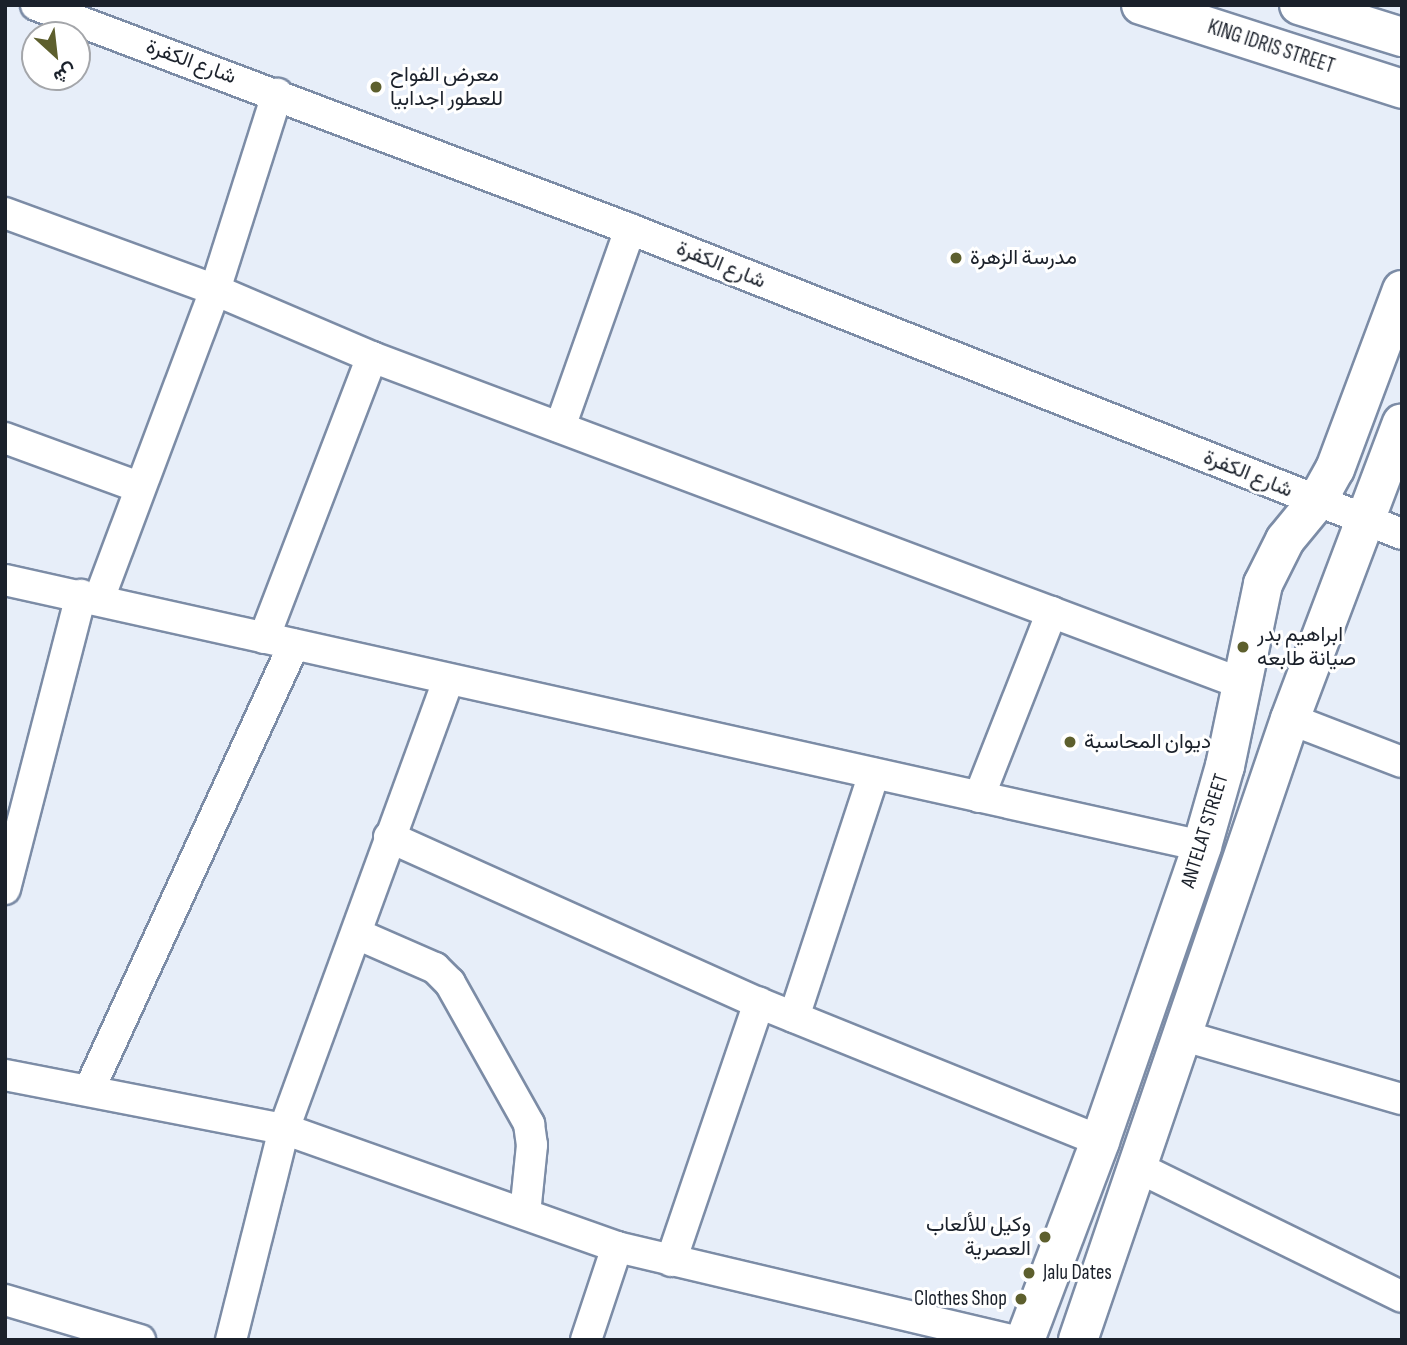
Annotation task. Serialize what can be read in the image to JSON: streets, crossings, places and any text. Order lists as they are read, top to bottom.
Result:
{
  "streets": {
    "main road": ["KING IDRIS STREET", "ANTELAT STREET"],
    "street": ["شارع الكفرة"]
  },
  "crossings": [
    ["شارع الكفرة", "ANTELAT STREET"]
  ],
  "places": [
    "معرض الفواح للعطور اجدابيا",
    "مدرسة الزهرة",
    "ابراهيم بدر صيانة طابعه",
    "ديوان المحاسبة",
    "وكيل للألعاب العصرية",
    "Jalu Dates",
    "Clothes Shop"
  ],
  "north": "bottom right"
}
